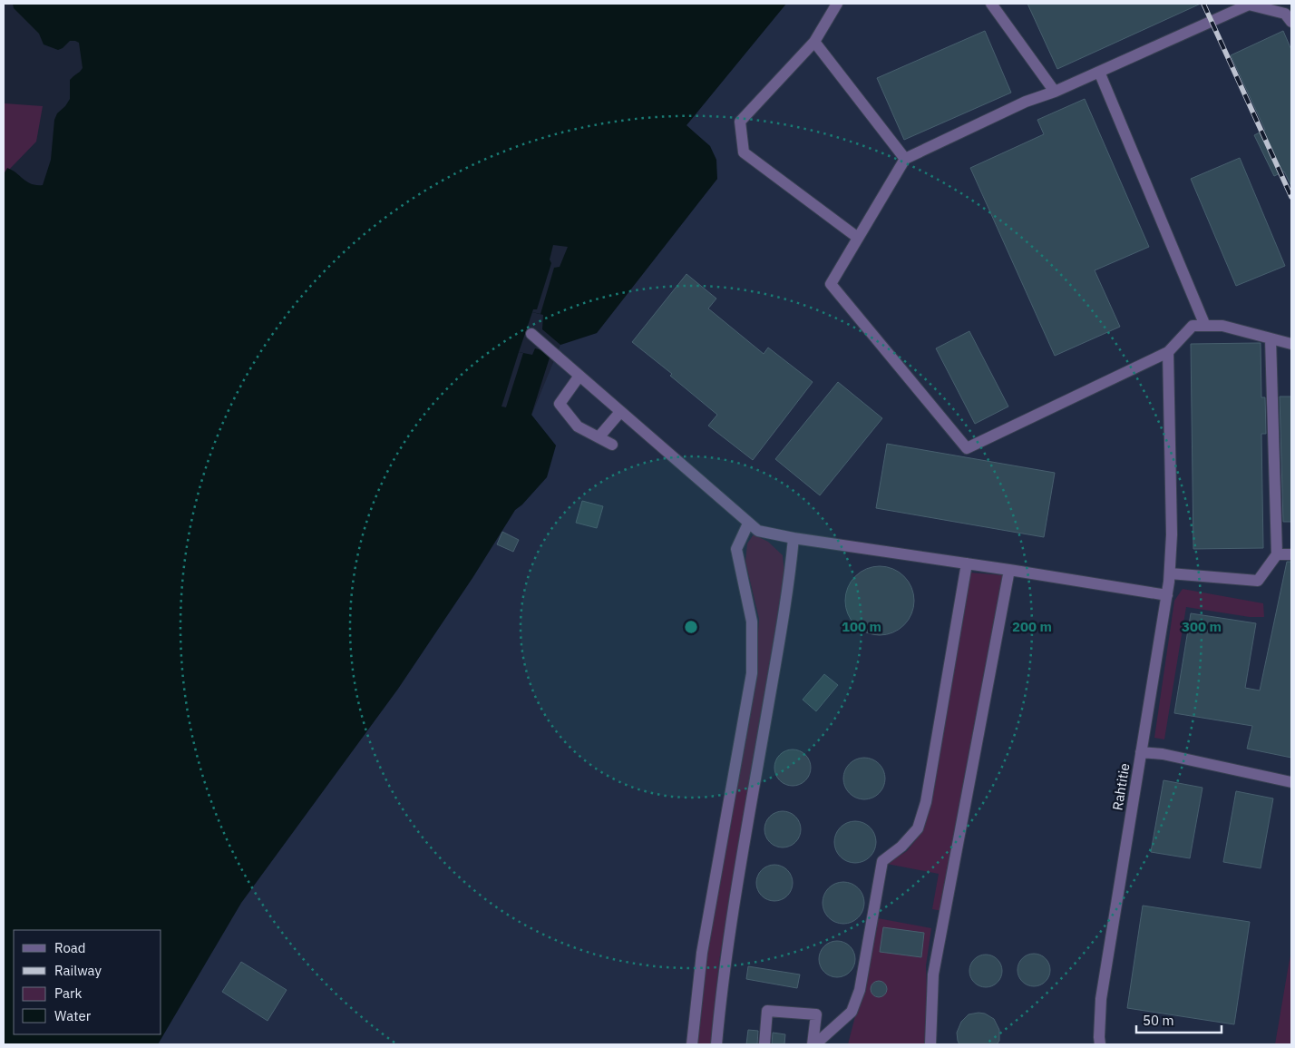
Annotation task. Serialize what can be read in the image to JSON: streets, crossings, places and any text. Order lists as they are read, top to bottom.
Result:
{
  "streets": {
    "street": ["Rahtitie"]
  },
  "legend": [
    "Road",
    "Railway",
    "Park",
    "Water"
  ],
  "scale_bar": "50 m",
  "rings": ["100 m", "200 m", "300 m"]
}
